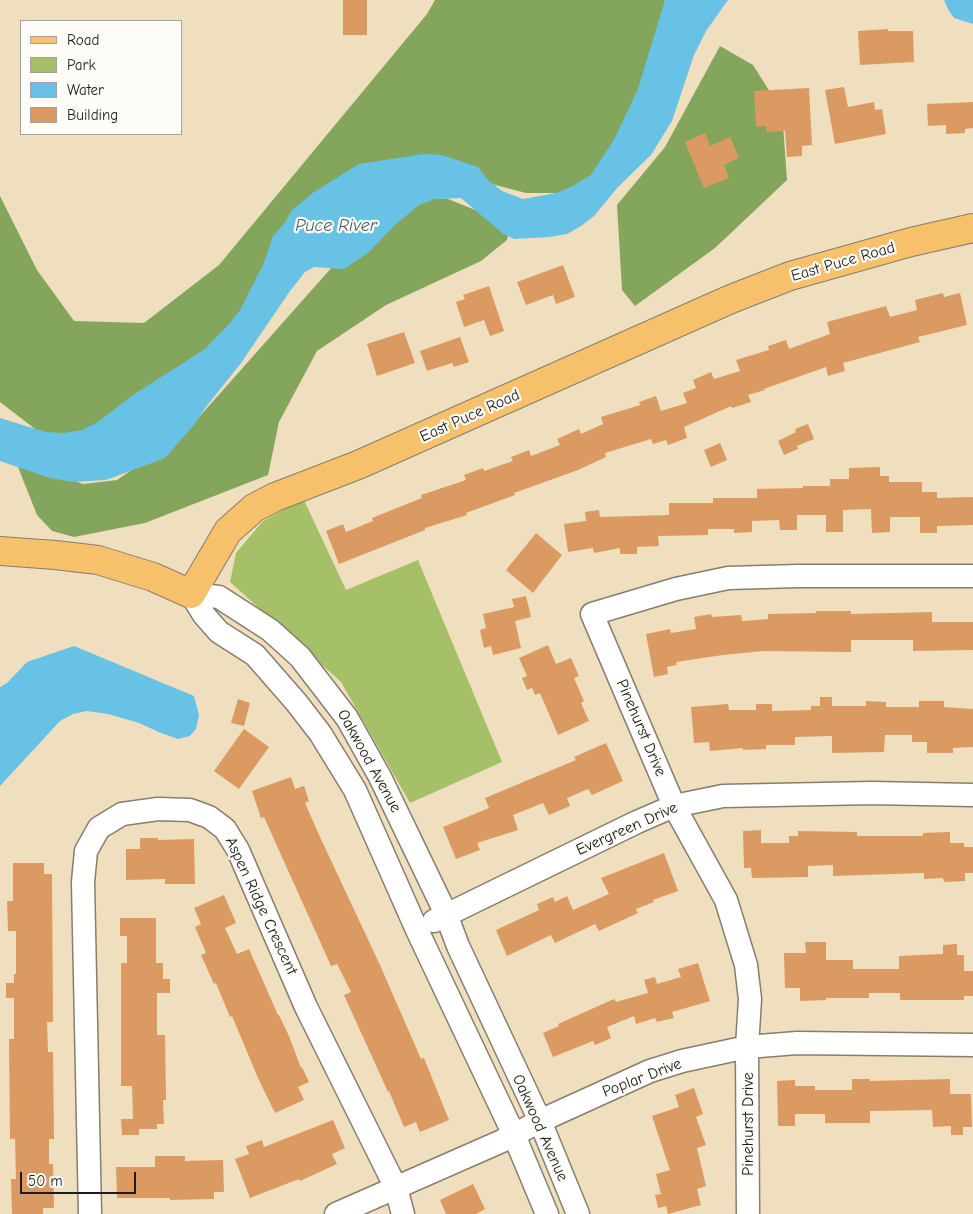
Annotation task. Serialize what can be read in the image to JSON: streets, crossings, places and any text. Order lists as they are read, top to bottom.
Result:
{
  "streets": {
    "main road": ["East Puce Road"],
    "street": [
      "Pinehurst Drive",
      "Oakwood Avenue",
      "Evergreen Drive",
      "Aspen Ridge Crescent",
      "Poplar Drive"
    ]
  },
  "crossings": [
    ["East Puce Road", "Oakwood Avenue"],
    ["Pinehurst Drive", "Evergreen Drive"],
    ["Pinehurst Drive", "Poplar Drive"],
    ["Oakwood Avenue", "Evergreen Drive"],
    ["Oakwood Avenue", "Poplar Drive"],
    ["Aspen Ridge Crescent", "Poplar Drive"]
  ],
  "water": ["Puce River"],
  "legend": [
    "Road",
    "Park",
    "Water",
    "Building"
  ],
  "scale_bar": "50 m"
}
